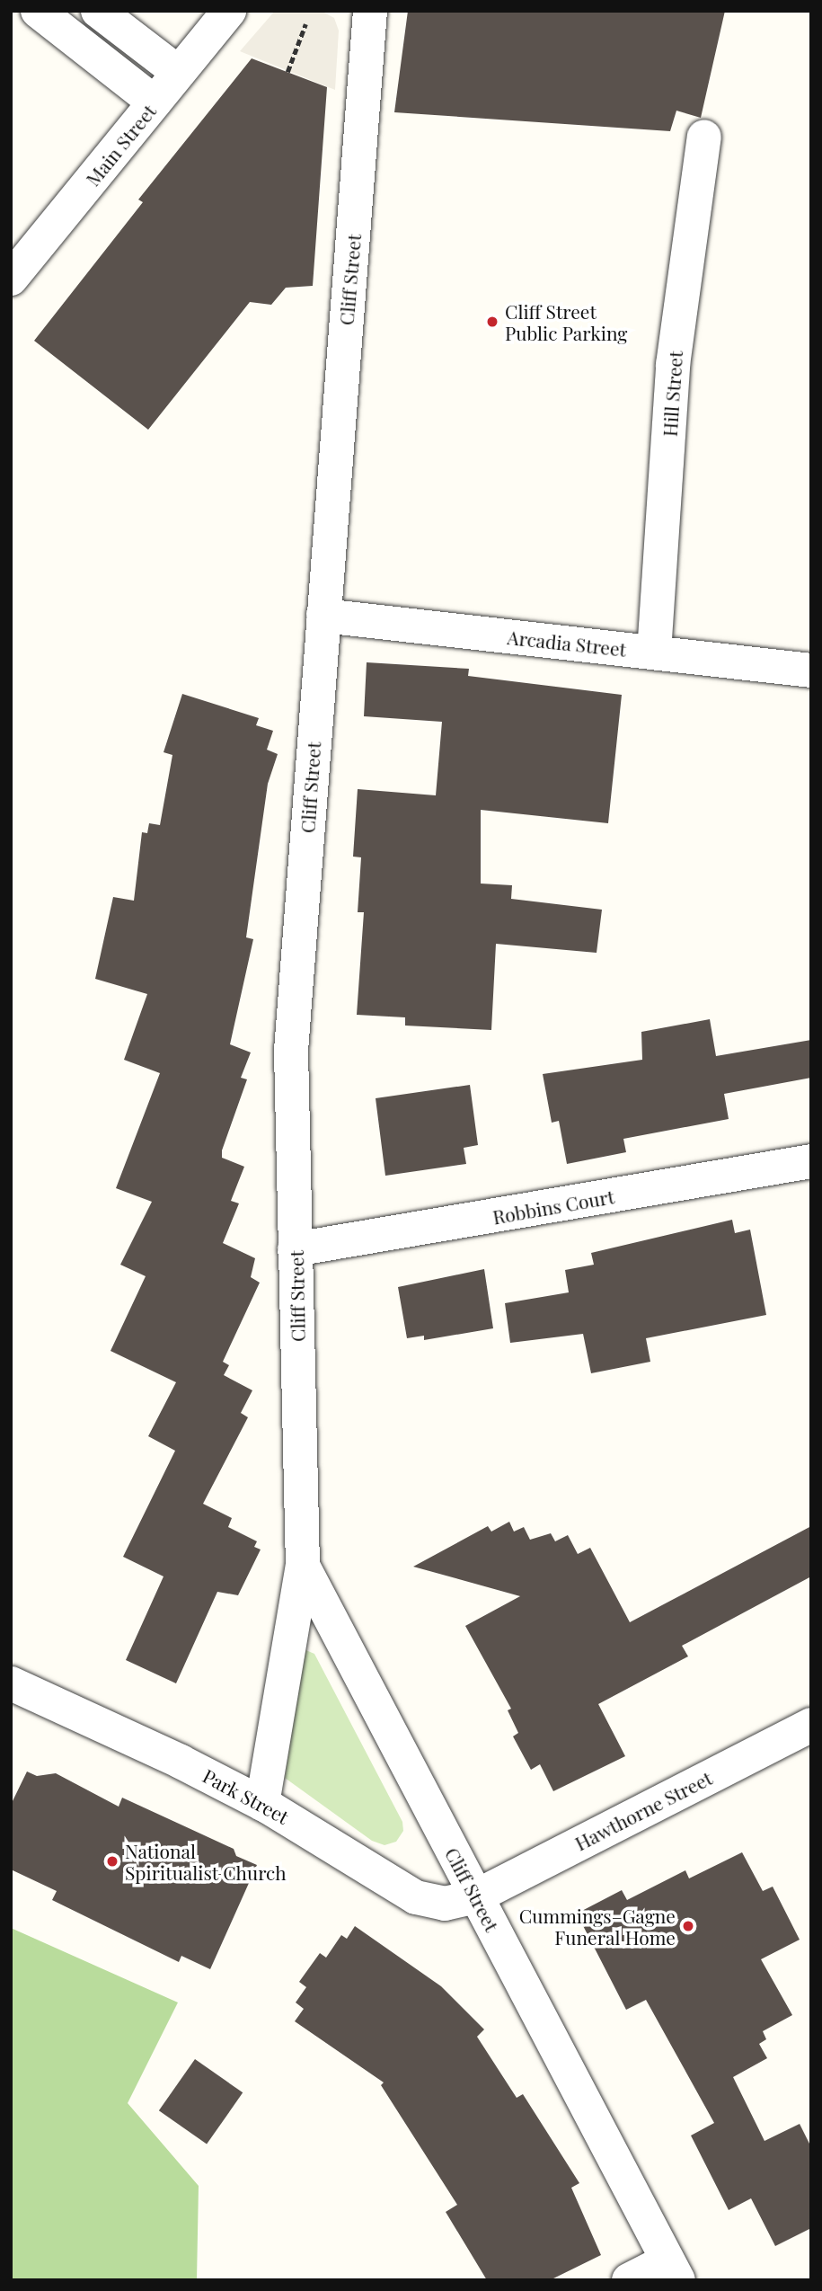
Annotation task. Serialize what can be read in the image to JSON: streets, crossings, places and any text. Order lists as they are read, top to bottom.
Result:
{
  "streets": {
    "street": [
      "Main Street",
      "Cliff Street",
      "Hill Street",
      "Arcadia Street",
      "Robbins Court",
      "Park Street",
      "Hawthorne Street"
    ]
  },
  "crossings": [
    ["Cliff Street", "Arcadia Street"],
    ["Cliff Street", "Robbins Court"],
    ["Cliff Street", "Park Street"],
    ["Cliff Street", "Hawthorne Street"],
    ["Hill Street", "Arcadia Street"],
    ["Park Street", "Hawthorne Street"]
  ],
  "places": ["Cliff Street Public Parking", "National Spiritualist Church", "Cummings–Gagne Funeral Home"]
}
